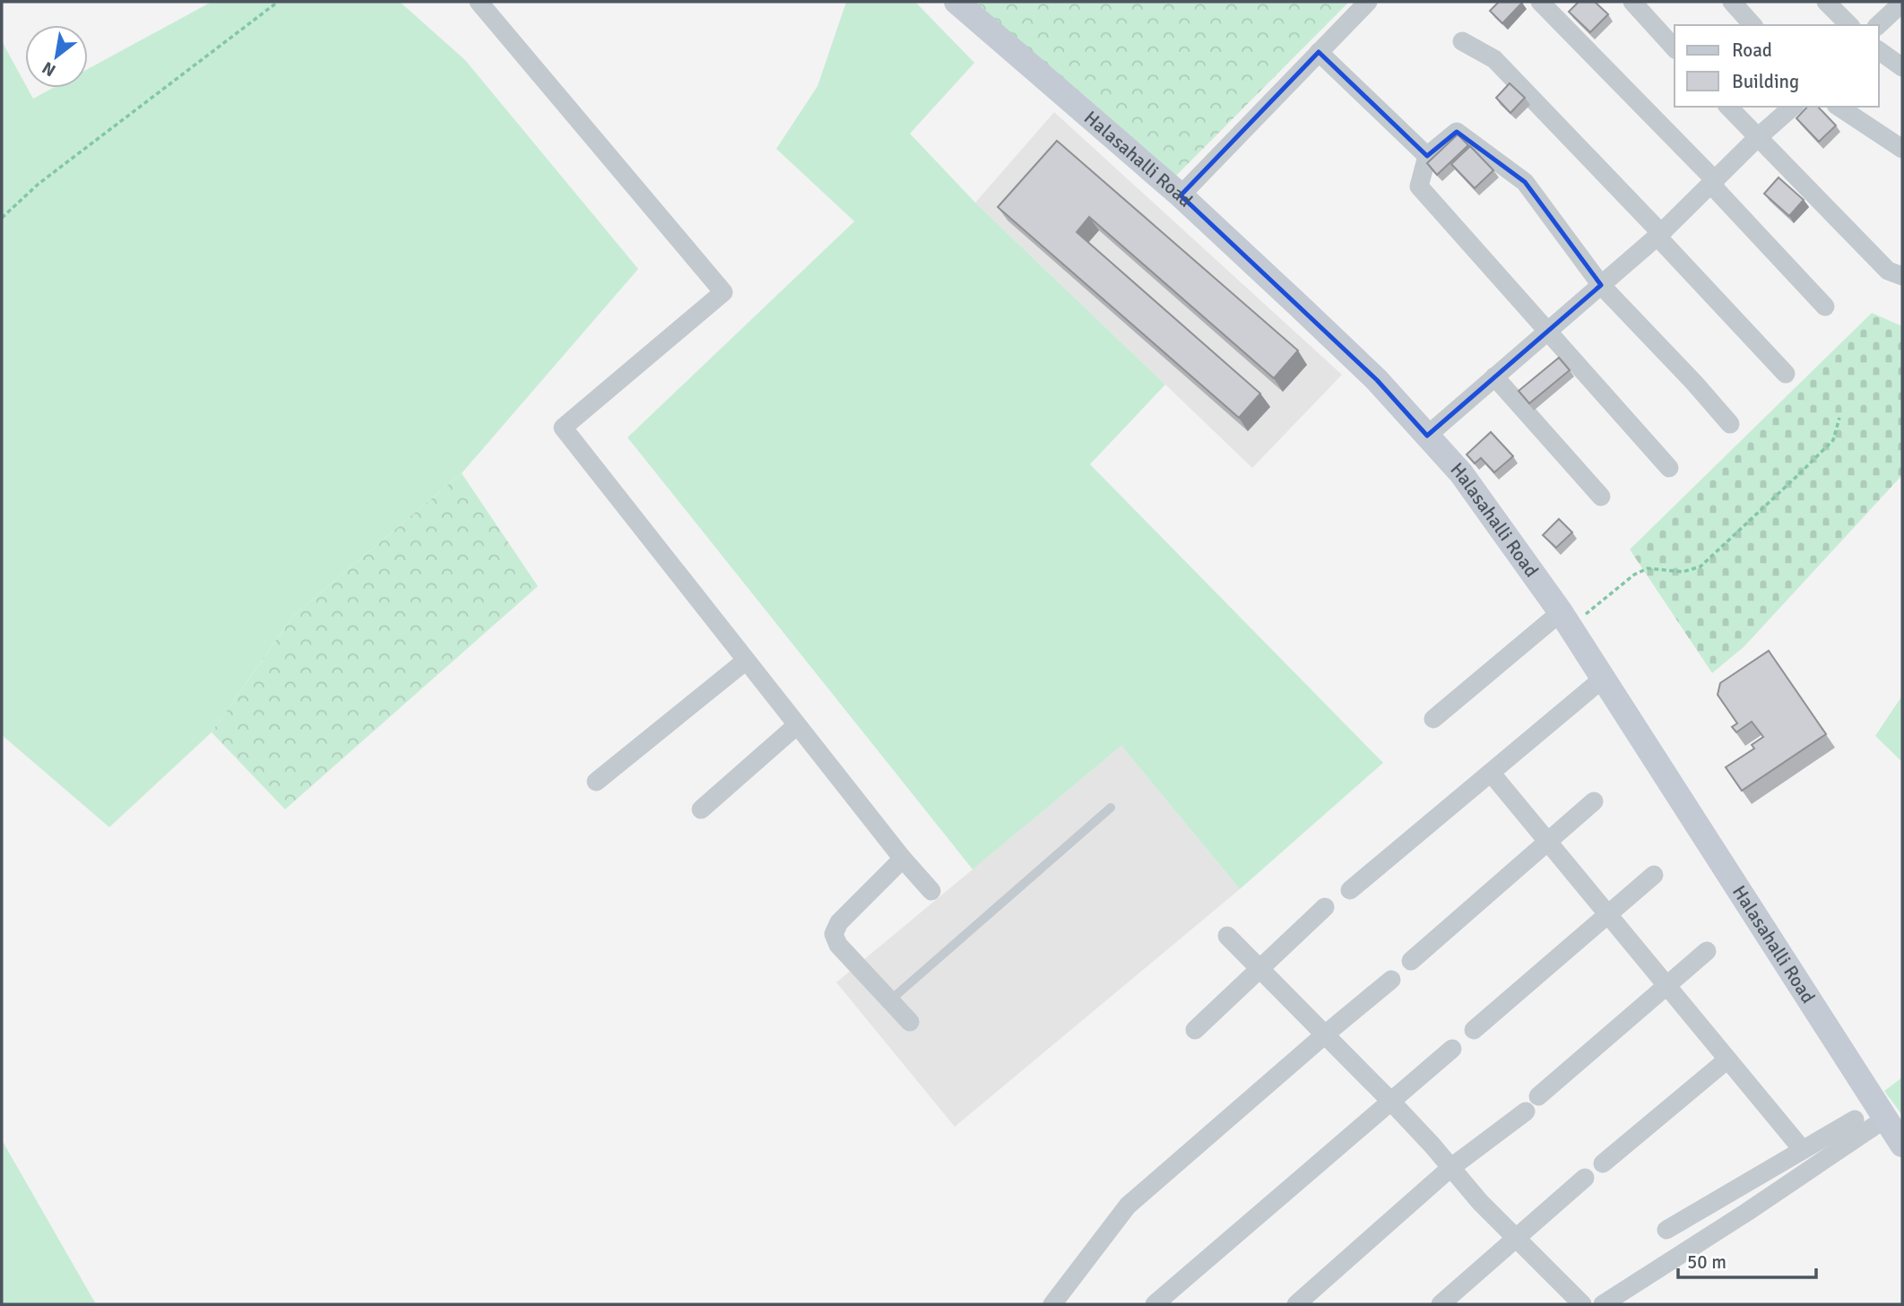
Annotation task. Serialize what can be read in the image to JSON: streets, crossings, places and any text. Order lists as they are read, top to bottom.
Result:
{
  "streets": {
    "main road": ["Halasahalli Road"]
  },
  "legend": ["Road", "Building"],
  "scale_bar": "50 m",
  "north": "bottom left"
}
